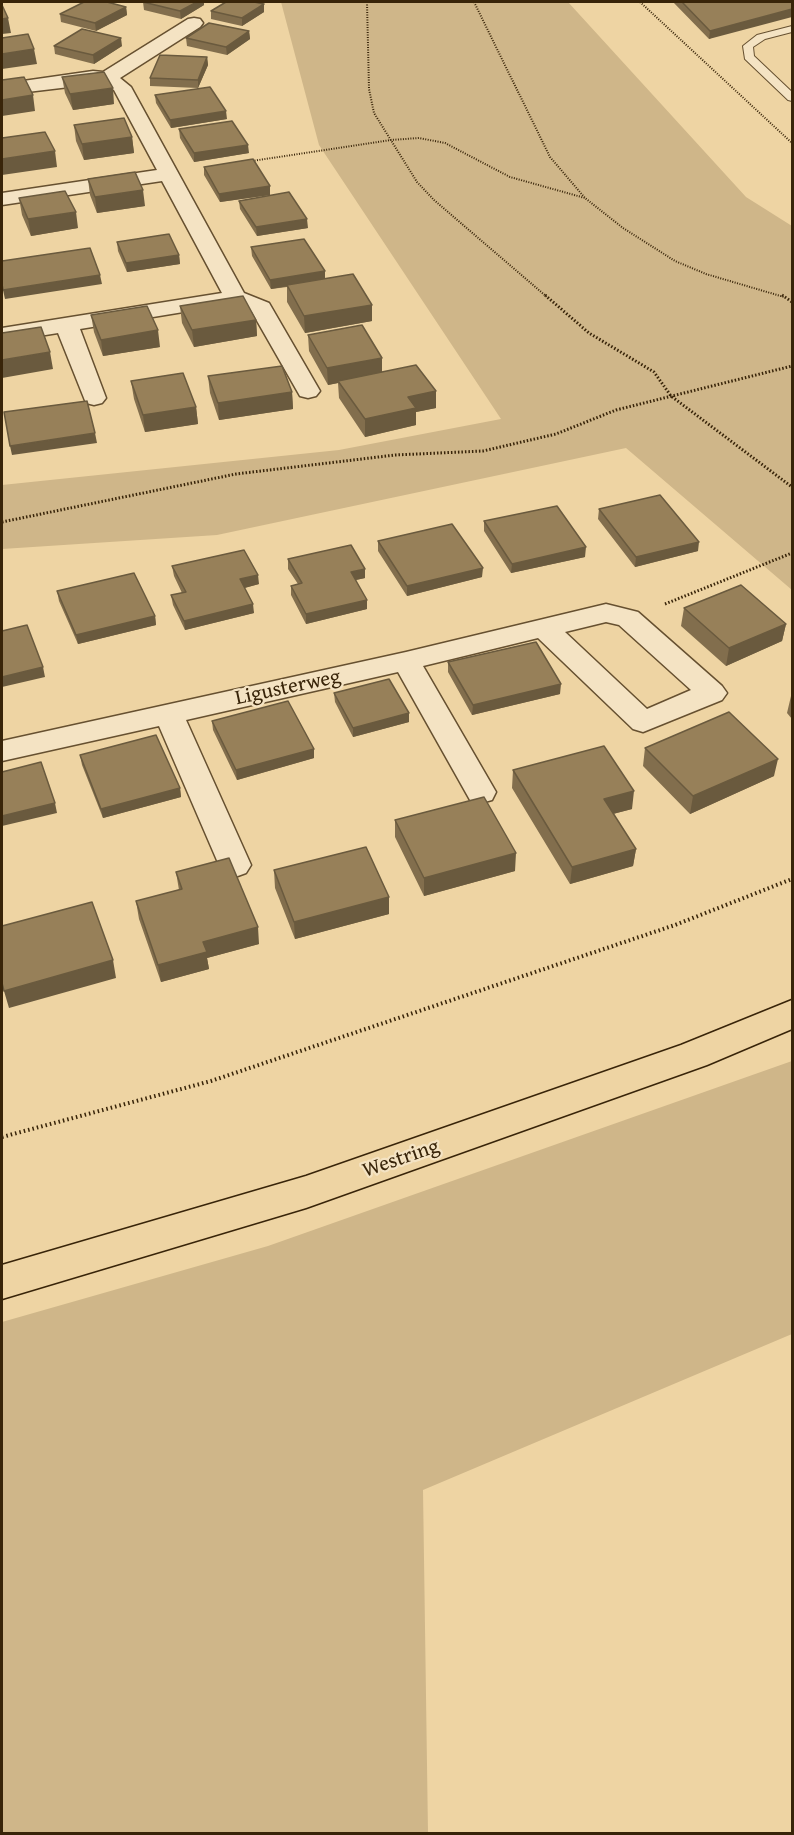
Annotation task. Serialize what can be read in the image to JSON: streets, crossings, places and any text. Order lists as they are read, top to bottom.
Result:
{
  "streets": {
    "main road": ["Westring"],
    "street": ["Ligusterweg"]
  }
}
